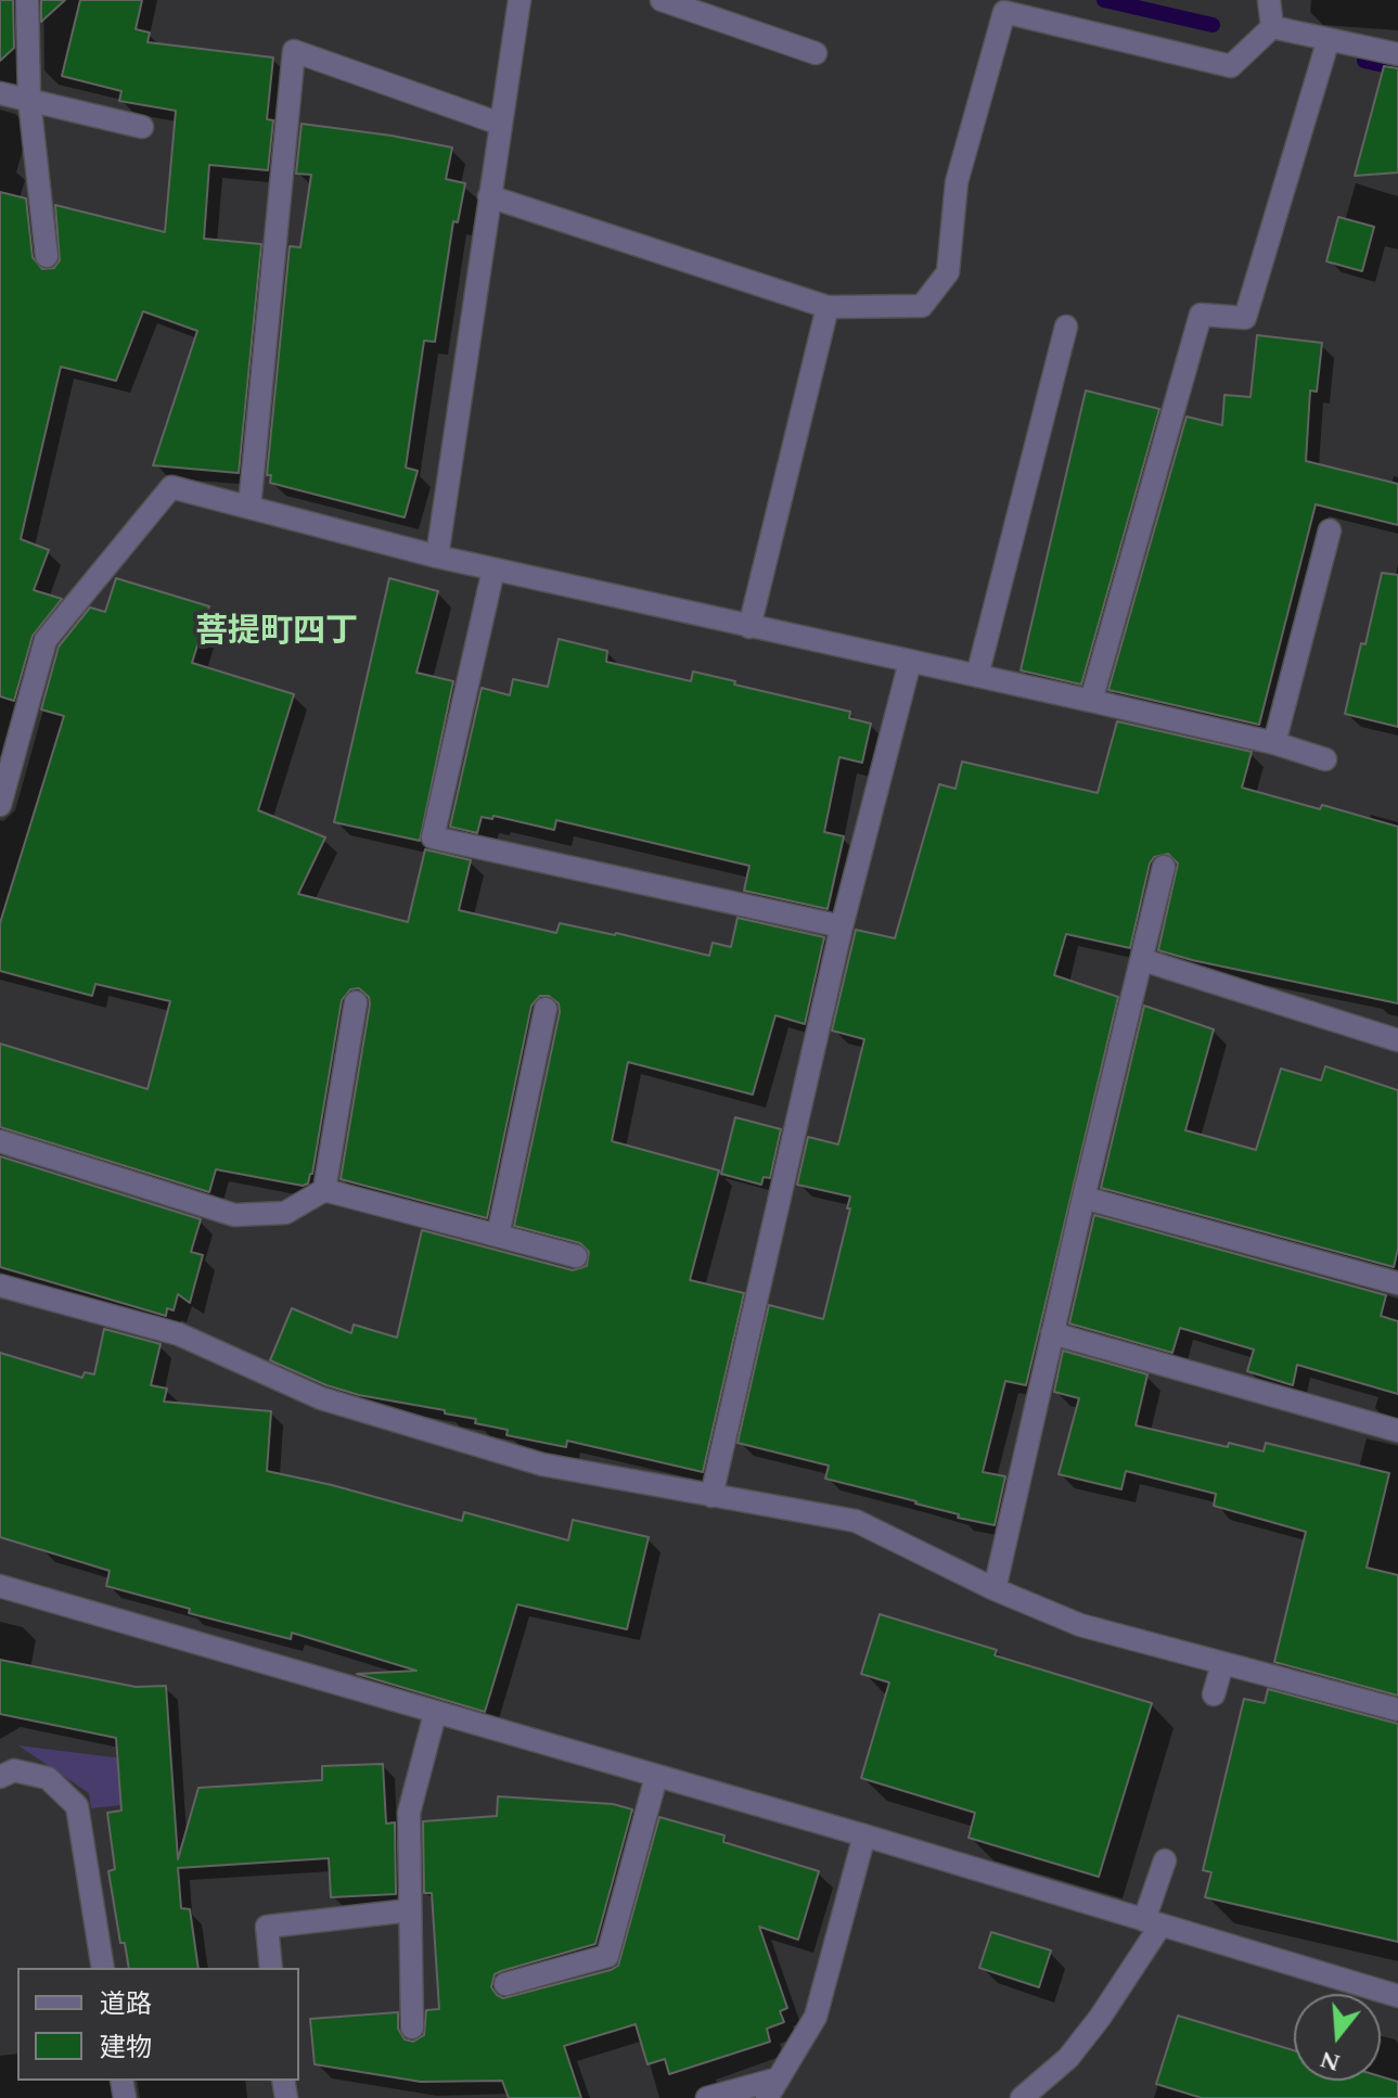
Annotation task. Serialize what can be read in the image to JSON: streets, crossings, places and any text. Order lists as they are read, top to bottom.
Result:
{
  "districts": ["菩提町四丁"],
  "legend": ["道路", "建物"],
  "north": "bottom"
}
